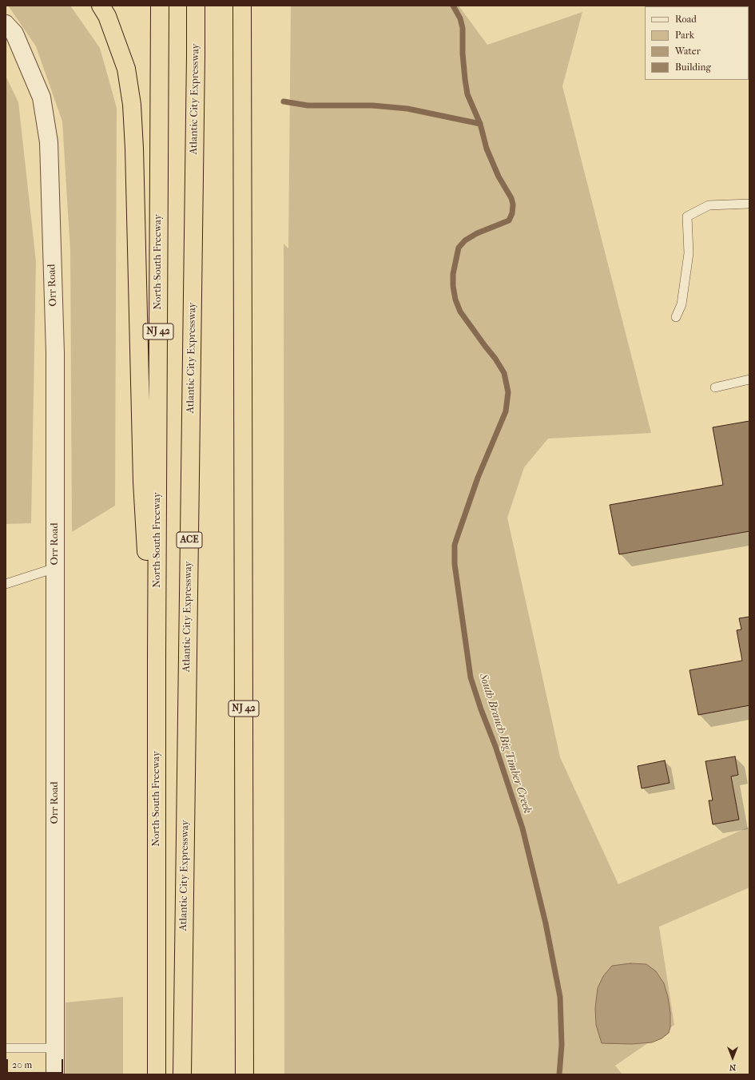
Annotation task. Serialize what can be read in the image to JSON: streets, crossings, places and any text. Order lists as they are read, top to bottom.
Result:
{
  "streets": {
    "highway": [
      "Atlantic City Expressway",
      "North-South Freeway",
      "NJ 42",
      "ACE"
    ],
    "street": ["Orr Road"]
  },
  "water": ["South Branch Big Timber Creek"],
  "legend": [
    "Road",
    "Park",
    "Water",
    "Building"
  ],
  "scale_bar": "20 m",
  "north": "bottom"
}
